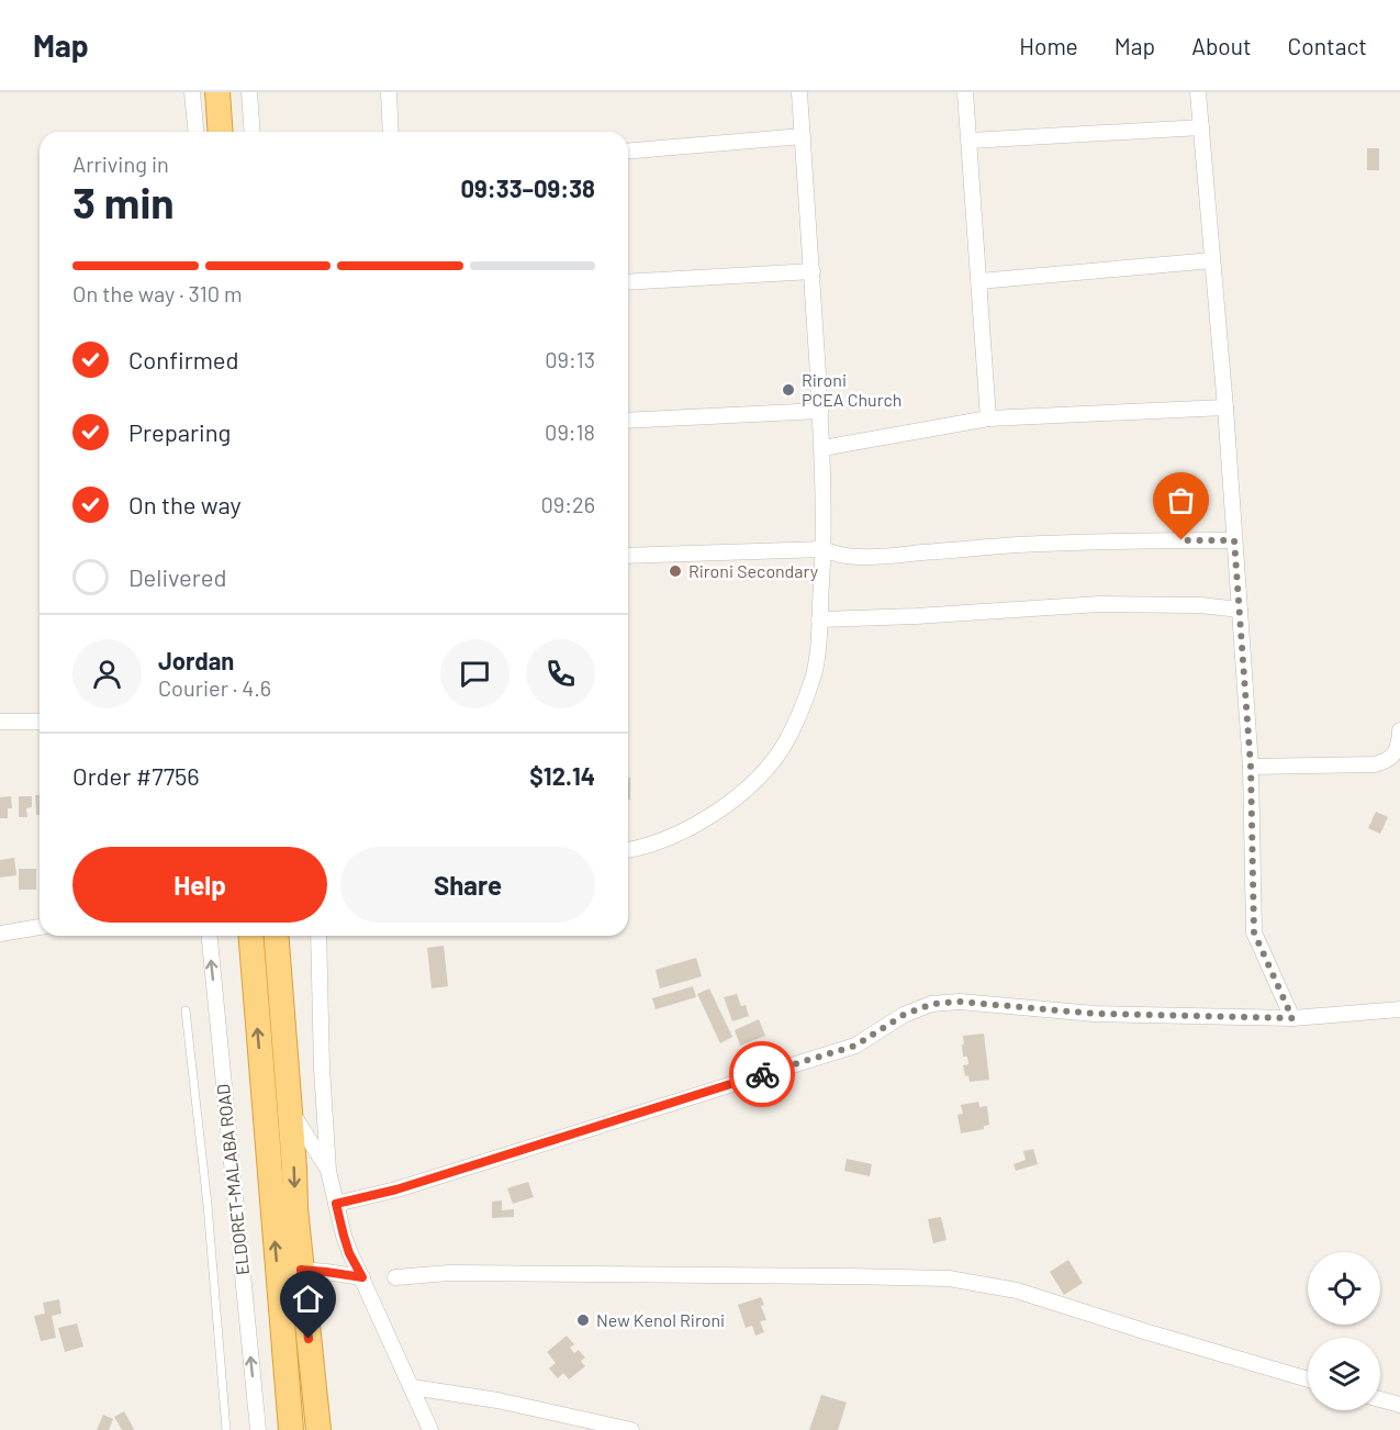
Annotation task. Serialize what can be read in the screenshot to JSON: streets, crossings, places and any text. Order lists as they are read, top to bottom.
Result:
{
  "streets": {
    "highway": ["ELDORET-MALABA ROAD"]
  },
  "places": ["Rironi PCEA Church", "Rironi Secondary", "New Kenol Rironi"],
  "page": {
    "header": "Map",
    "nav": [
      "Home",
      "Map",
      "About",
      "Contact"
    ],
    "heading": ["3 min", "Arriving in", "09:33–09:38"],
    "panel": [
      "Jordan",
      "Courier · 4.6",
      "Order #7756",
      "$12.14"
    ],
    "bar": "On the way · 310 m",
    "list": [
      ["Confirmed", "09:13"],
      ["Preparing", "09:18"],
      ["On the way", "09:26"],
      "Delivered"
    ],
    "buttons": ["Help", "Share"]
  }
}
